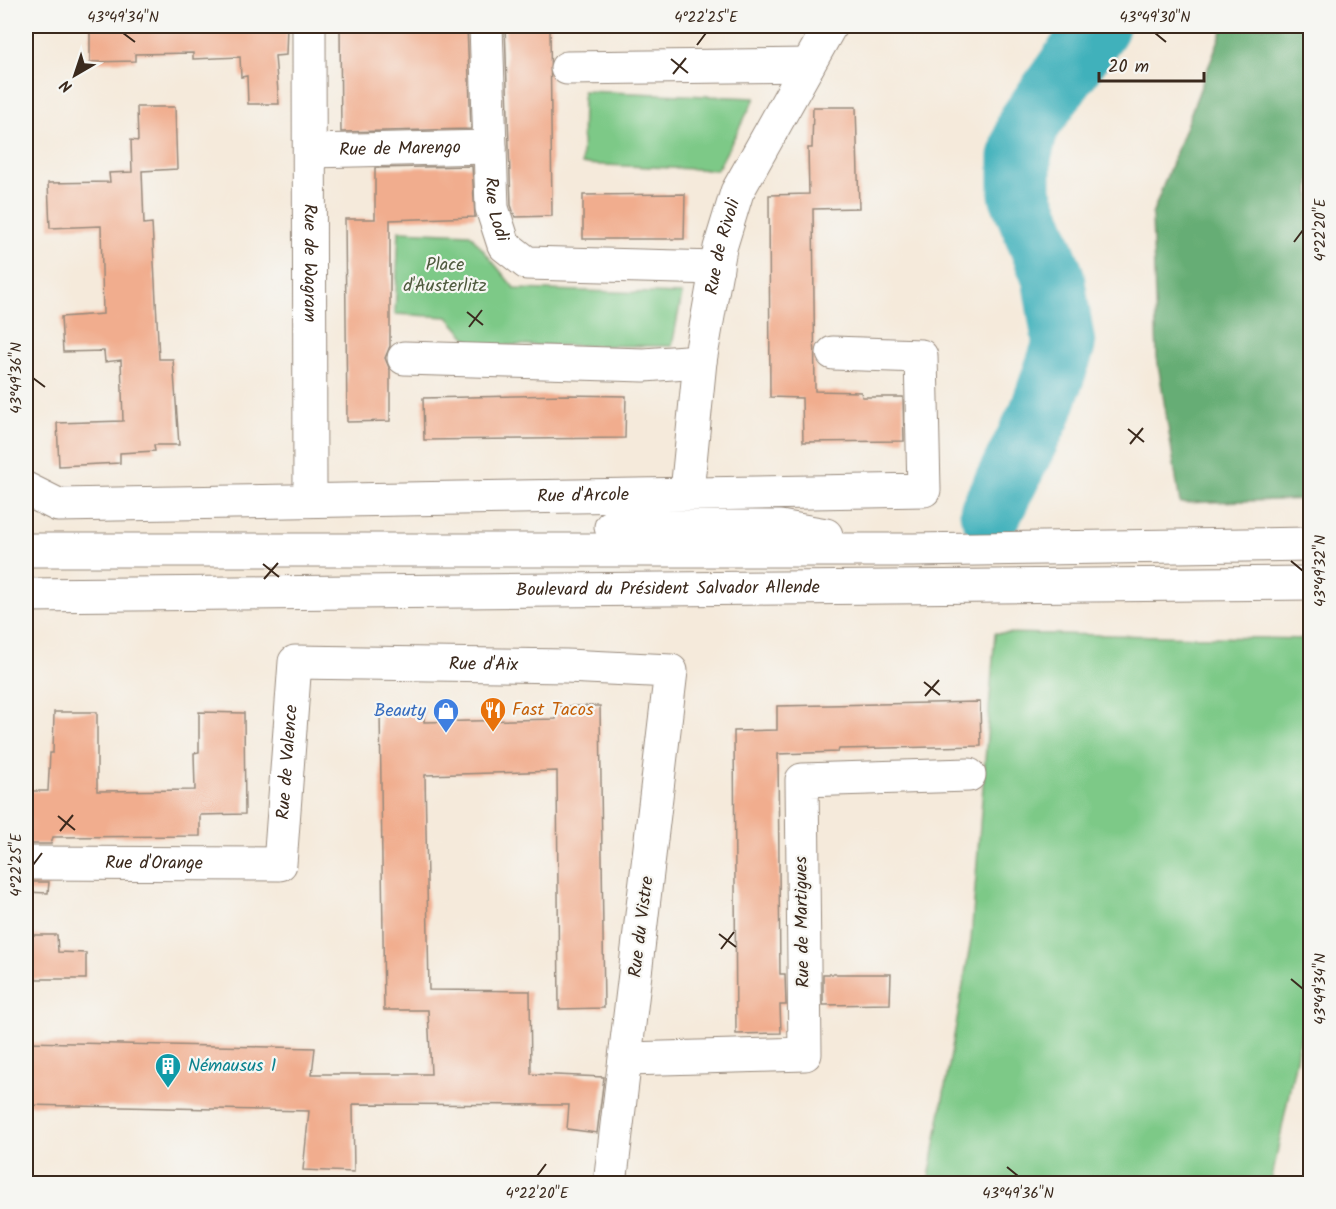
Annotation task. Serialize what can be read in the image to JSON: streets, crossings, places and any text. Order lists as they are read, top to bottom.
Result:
{
  "streets": {
    "street": [
      "Rue de Marengo",
      "Rue Lodi",
      "Rue de Rivoli",
      "Rue de Wagram",
      "Rue d'Arcole",
      "Boulevard du Président Salvador Allende",
      "Rue d'Aix",
      "Rue de Valence",
      "Rue d'Orange",
      "Rue de Martigues",
      "Rue du Vistre"
    ]
  },
  "crossings": [
    ["Rue de Marengo", "Rue Lodi"],
    ["Rue de Marengo", "Rue de Wagram"],
    ["Rue Lodi", "Rue de Rivoli"],
    ["Rue de Rivoli", "Rue d'Arcole"],
    ["Rue de Wagram", "Rue d'Arcole"],
    ["Rue d'Aix", "Rue de Valence"],
    ["Rue d'Aix", "Rue du Vistre"],
    ["Rue de Valence", "Rue d'Orange"],
    ["Rue de Martigues", "Rue du Vistre"]
  ],
  "parks": ["Place d'Austerlitz"],
  "places": {
    "restaurant": ["Fast Tacos"],
    "shop": ["Beauty"],
    "building": ["Némausus 1"]
  },
  "scale_bar": "20 m",
  "north": "bottom left",
  "coordinates": [
    "43°49'34\"N",
    "4°22'25\"E",
    "43°49'30\"N",
    "4°22'20\"E",
    "43°49'36\"N",
    "43°49'32\"N"
  ]
}
